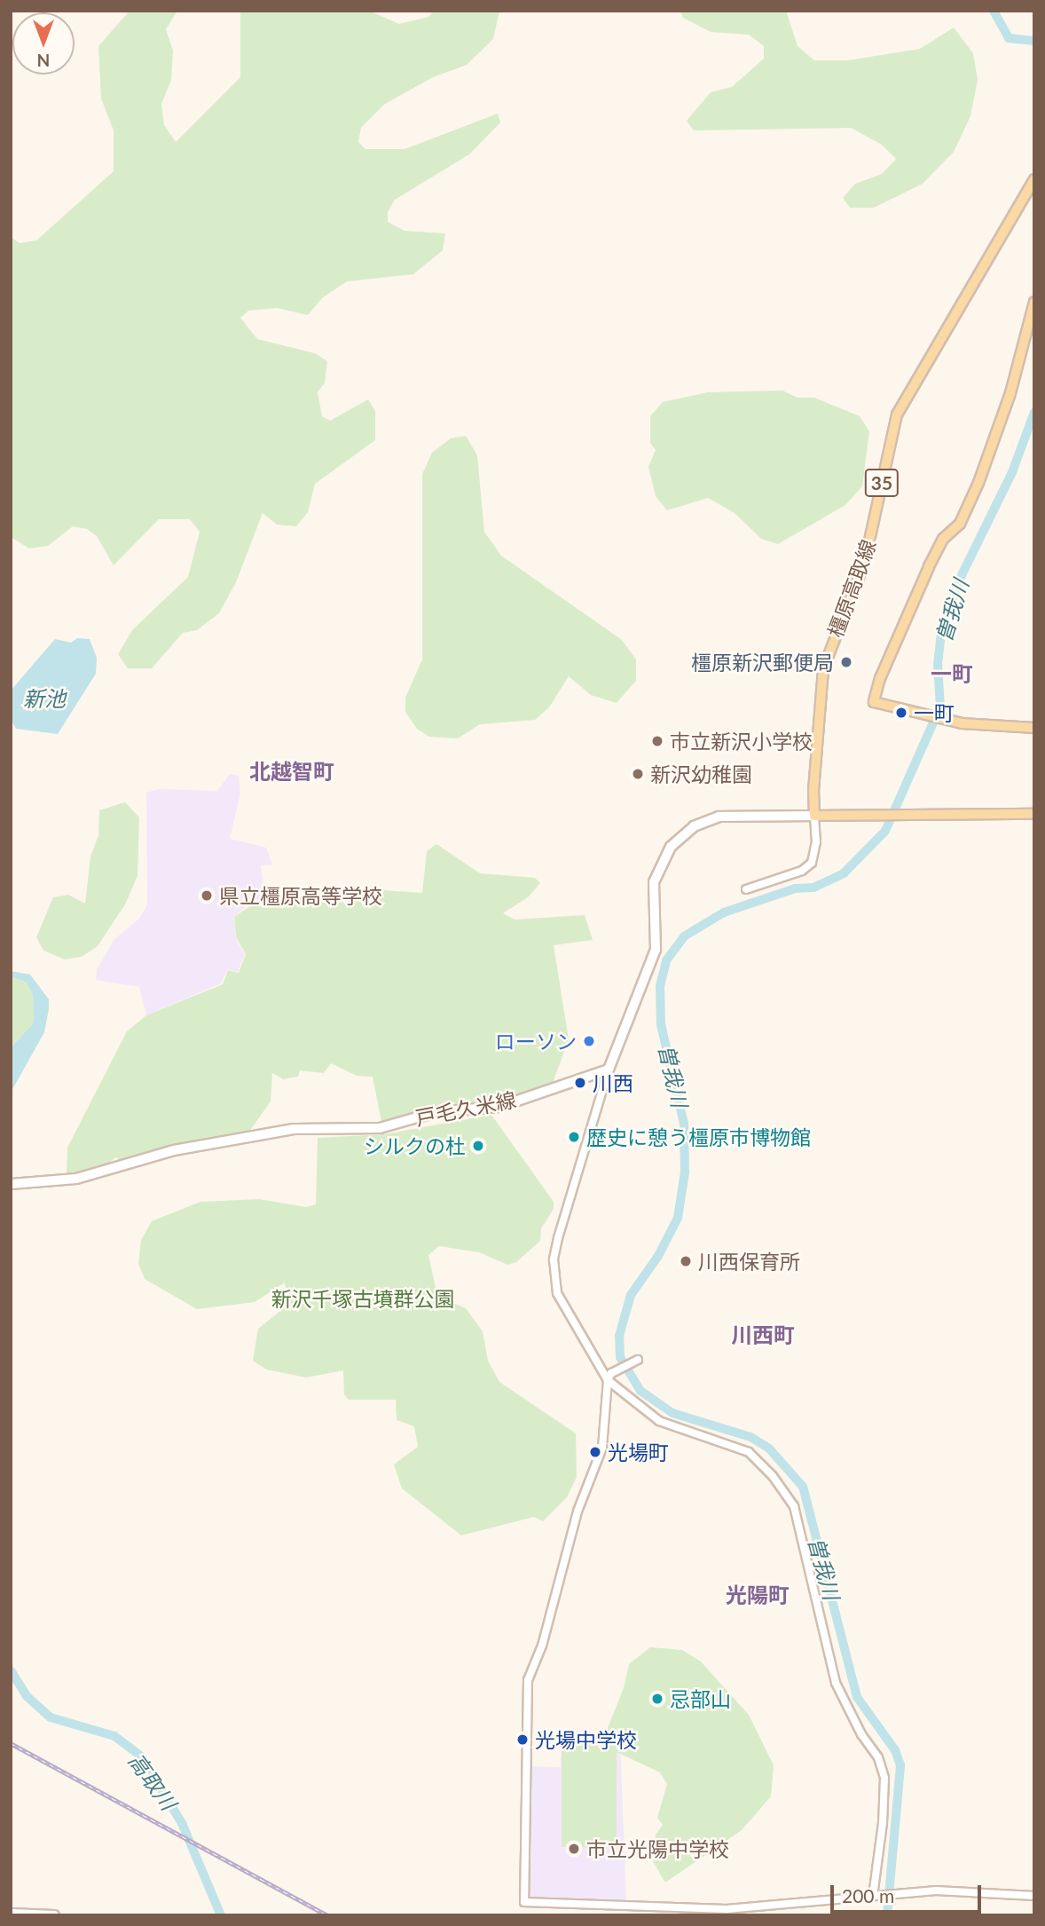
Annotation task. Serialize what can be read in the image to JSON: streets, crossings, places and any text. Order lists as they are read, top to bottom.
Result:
{
  "streets": {
    "main road": ["35", "橿原高取線", "戸毛久米線"]
  },
  "districts": [
    "一町",
    "北越智町",
    "川西町",
    "光陽町"
  ],
  "water": ["曽我川", "新池", "高取川"],
  "parks": ["新沢千塚古墳群公園"],
  "places": [
    "橿原新沢郵便局",
    "一町",
    "市立新沢小学校",
    "新沢幼稚園",
    "県立橿原高等学校",
    "ローソン",
    "川西",
    "歴史に憩う橿原市博物館",
    "シルクの杜",
    "川西保育所",
    "光場町",
    "忌部山",
    "光場中学校",
    "市立光陽中学校"
  ],
  "scale_bar": "200 m",
  "north": "bottom"
}
